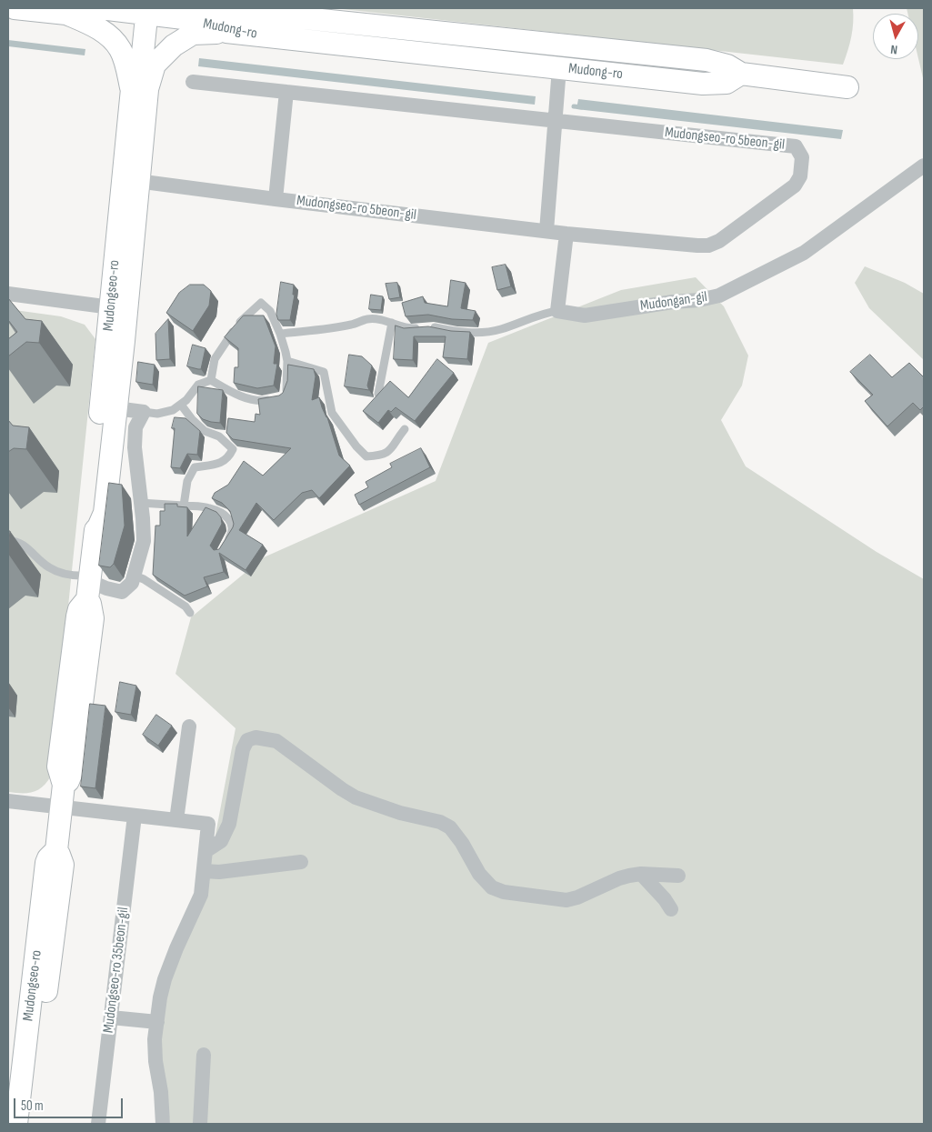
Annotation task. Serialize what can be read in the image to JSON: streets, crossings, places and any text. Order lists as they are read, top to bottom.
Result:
{
  "streets": {
    "main road": ["Mudong-ro", "Mudongseo-ro"],
    "street": ["Mudongseo-ro 5beon-gil", "Mudongan-gil", "Mudongseo-ro 35beon-gil"]
  },
  "crossings": [
    ["Mudongseo-ro 5beon-gil", "Mudongseo-ro"]
  ],
  "scale_bar": "50 m",
  "north": "bottom"
}
